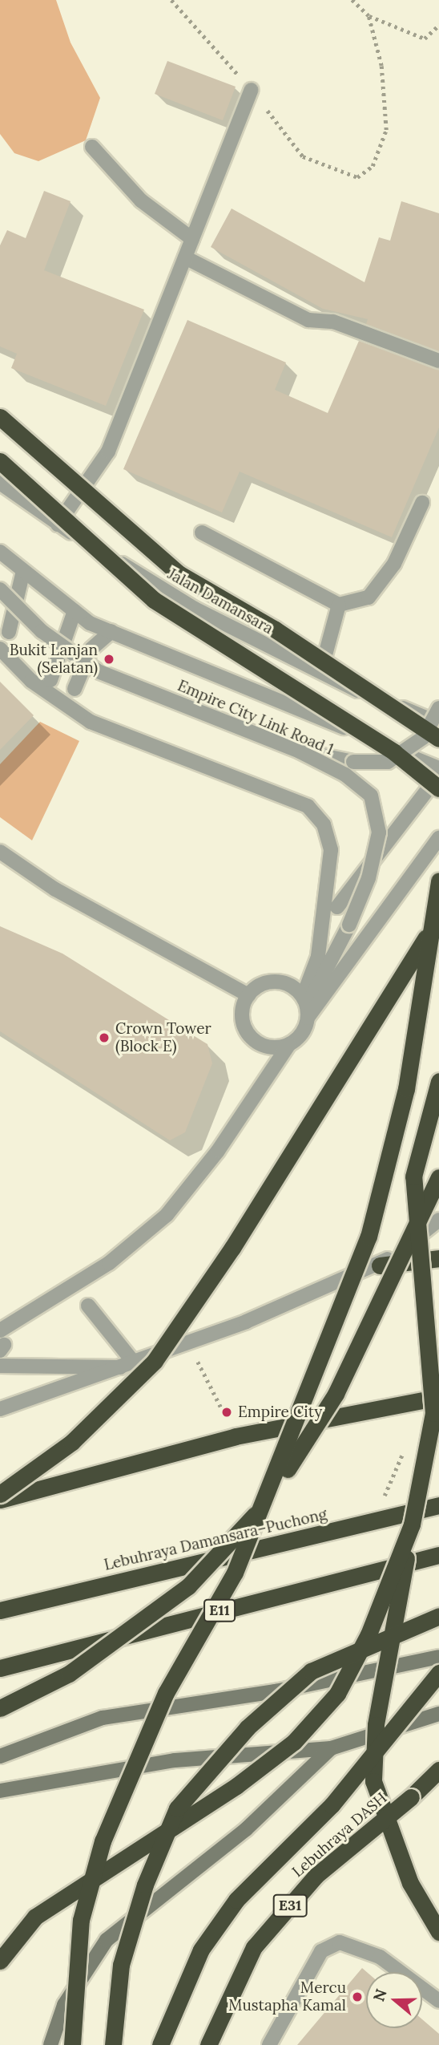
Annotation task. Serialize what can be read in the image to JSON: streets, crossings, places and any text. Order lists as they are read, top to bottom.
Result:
{
  "streets": {
    "highway": [
      "Lebuhraya Damansara–Puchong",
      "E11",
      "Lebuhraya DASH",
      "E31"
    ],
    "street": ["Jalan Damansara", "Empire City Link Road 1"]
  },
  "places": [
    "Bukit Lanjan (Selatan)",
    "Crown Tower (Block E)",
    "Empire City",
    "Mercu Mustapha Kamal"
  ],
  "north": "left"
}
